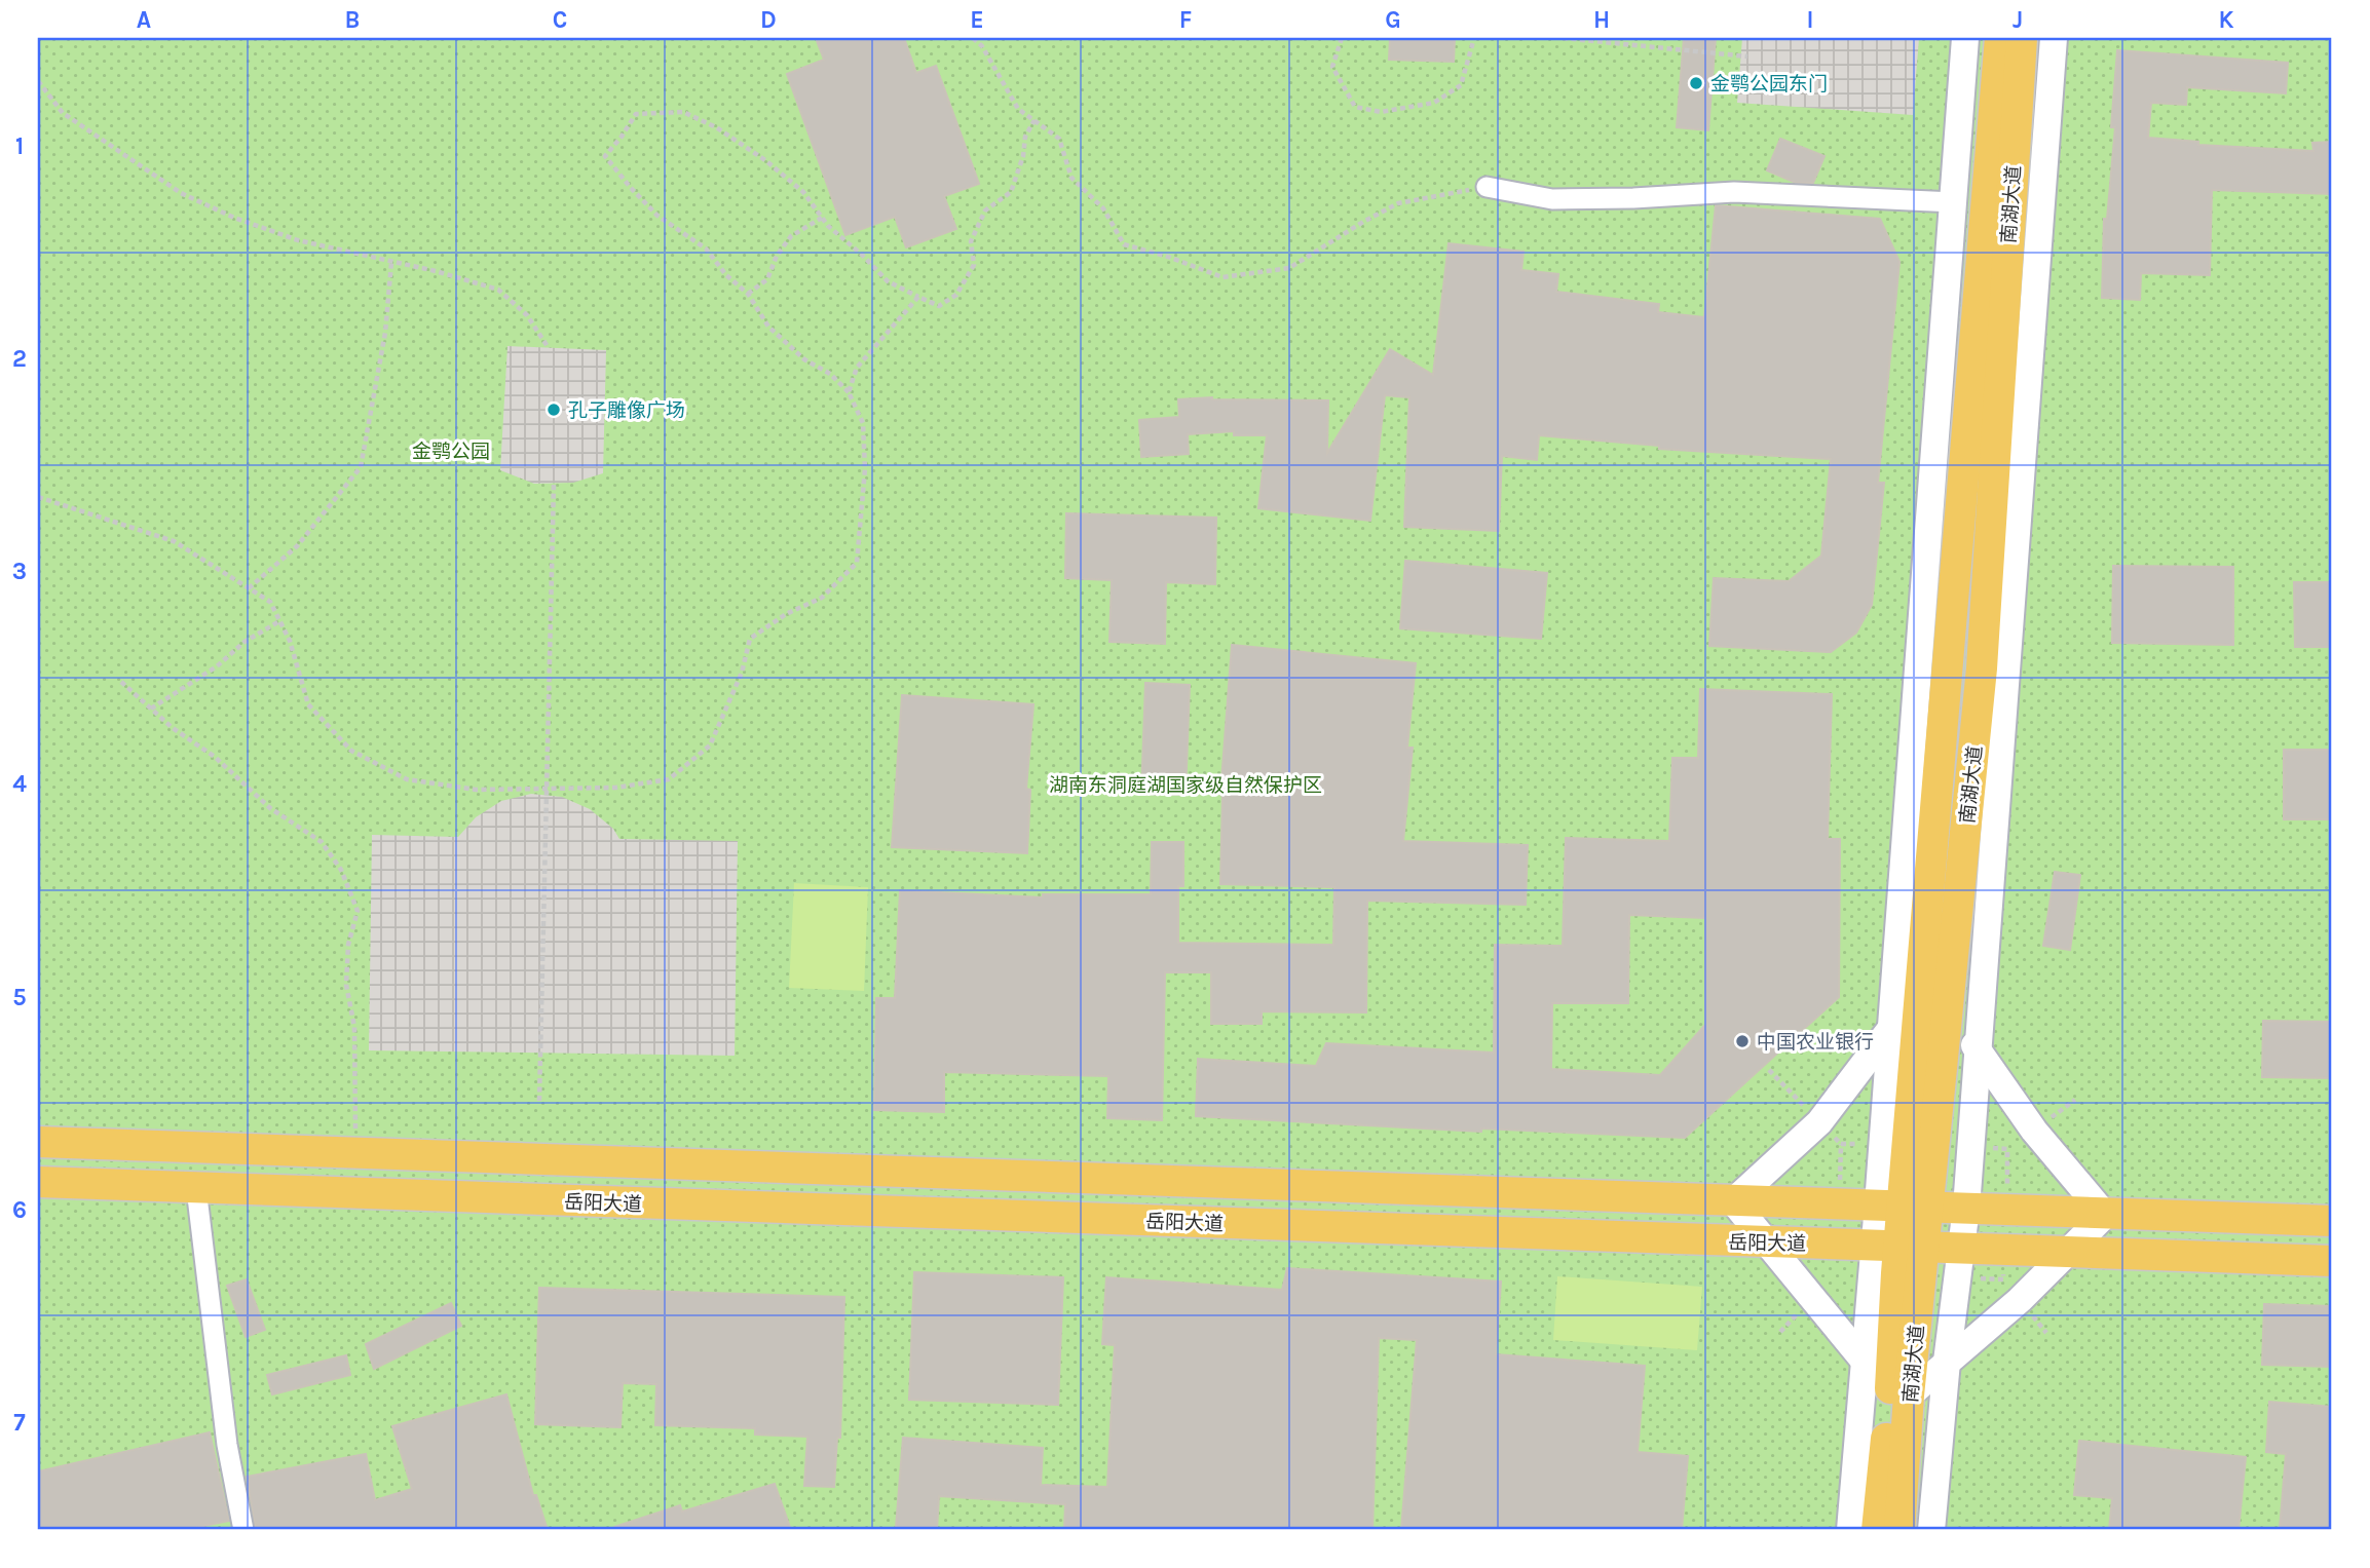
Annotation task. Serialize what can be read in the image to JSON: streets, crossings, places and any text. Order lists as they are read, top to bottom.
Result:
{
  "streets": {
    "main road": ["南湖大道", "岳阳大道"]
  },
  "crossings": [
    ["南湖大道", "岳阳大道"]
  ],
  "parks": ["金鹗公园", "湖南东洞庭湖国家级自然保护区"],
  "places": ["金鹗公园东门", "孔子雕像广场", "中国农业银行"],
  "grid": {
    "columns": [
      "A",
      "B",
      "C",
      "D",
      "E",
      "F",
      "G",
      "H",
      "I",
      "J",
      "K"
    ],
    "rows": [
      "1",
      "2",
      "3",
      "4",
      "5",
      "6",
      "7"
    ]
  }
}
